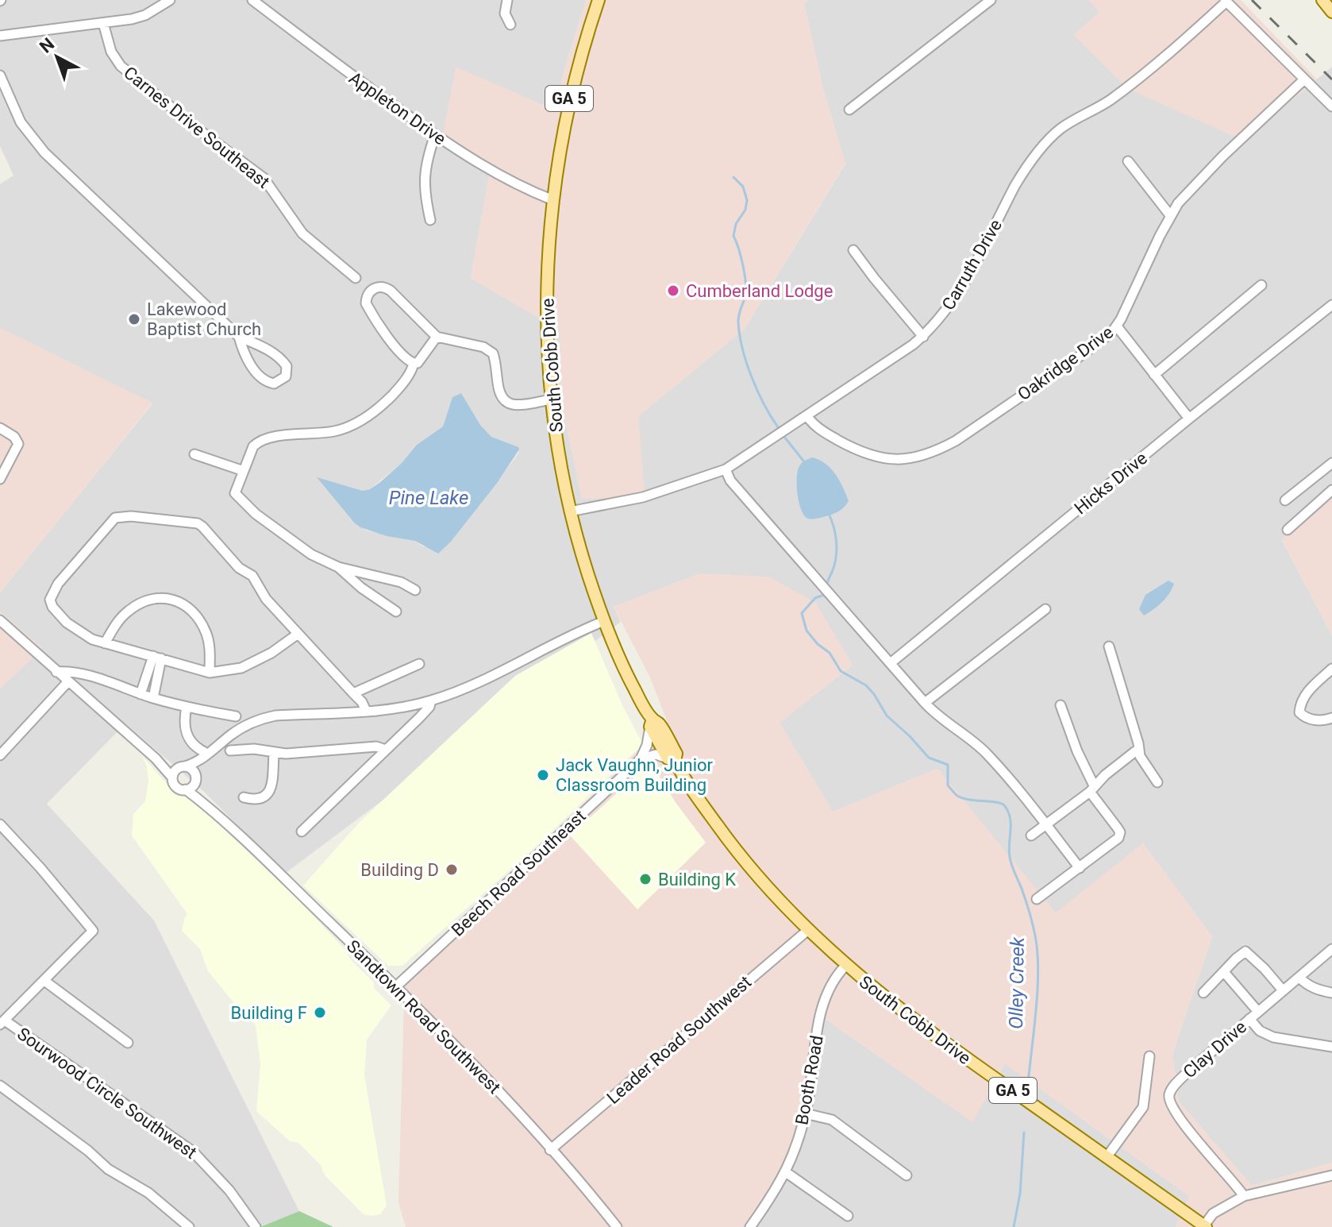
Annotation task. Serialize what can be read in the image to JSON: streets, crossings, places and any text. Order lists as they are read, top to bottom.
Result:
{
  "streets": {
    "main road": ["GA 5", "South Cobb Drive"],
    "street": [
      "Appleton Drive",
      "Carnes Drive Southeast",
      "Carruth Drive",
      "Oakridge Drive",
      "Hicks Drive",
      "Beech Road Southeast",
      "Sandtown Road Southwest",
      "Leader Road Southwest",
      "Clay Drive",
      "Booth Road",
      "Sourwood Circle Southwest"
    ]
  },
  "crossings": [
    ["Appleton Drive", "South Cobb Drive"],
    ["Carruth Drive", "Oakridge Drive"],
    ["Carruth Drive", "South Cobb Drive"],
    ["South Cobb Drive", "Leader Road Southwest"],
    ["South Cobb Drive", "Booth Road"],
    ["Beech Road Southeast", "Sandtown Road Southwest"],
    ["Sandtown Road Southwest", "Leader Road Southwest"]
  ],
  "water": ["Pine Lake", "Olley Creek"],
  "places": [
    "Cumberland Lodge",
    "Lakewood Baptist Church",
    "Jack Vaughn, Junior Classroom Building",
    "Building D",
    "Building K",
    "Building F"
  ],
  "north": "top left"
}
